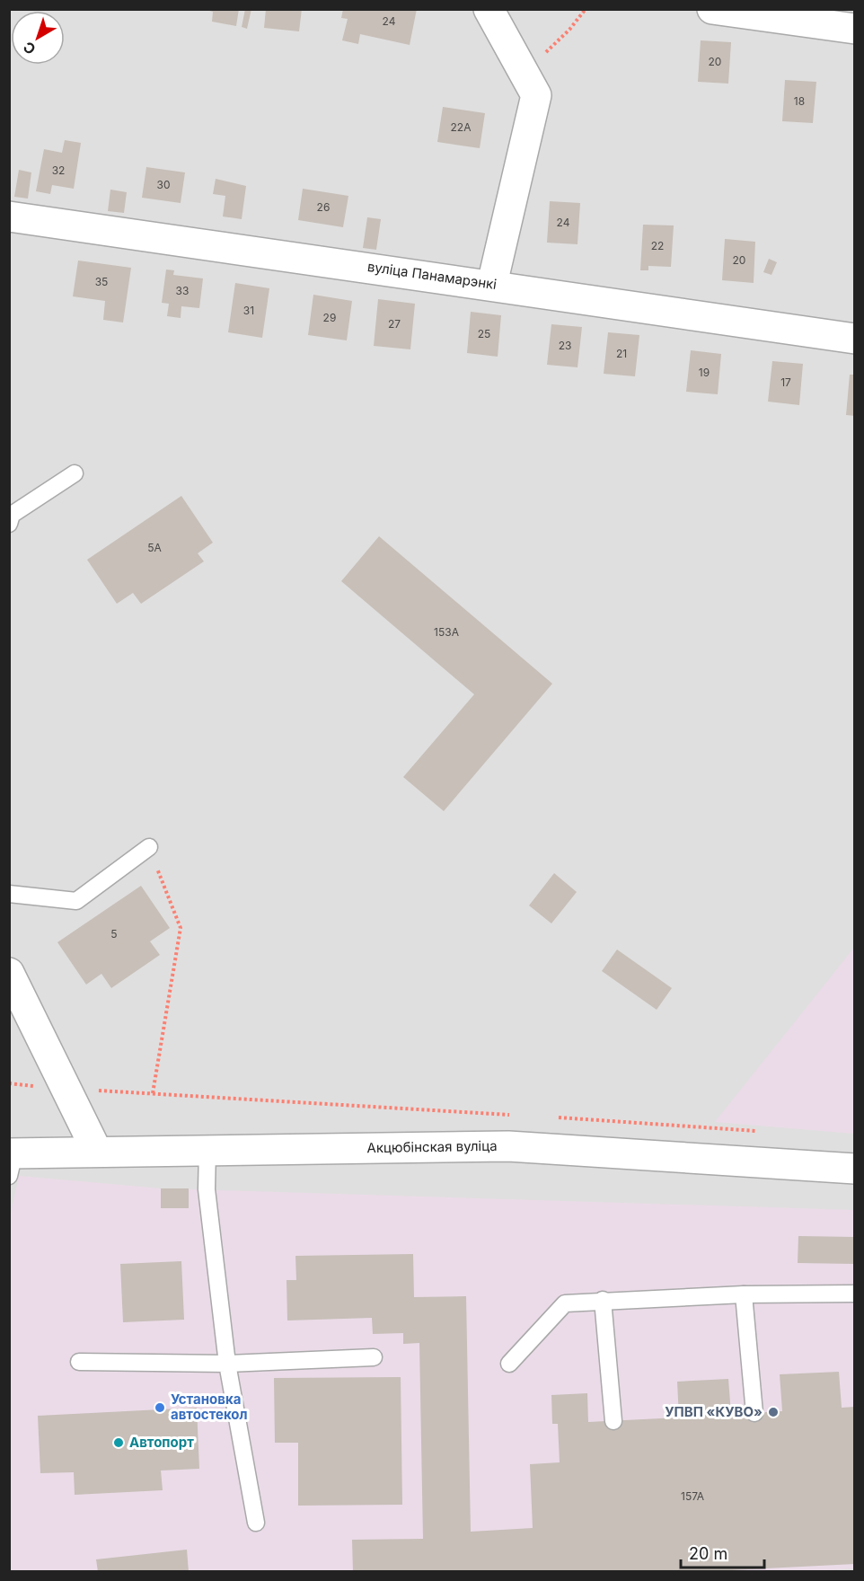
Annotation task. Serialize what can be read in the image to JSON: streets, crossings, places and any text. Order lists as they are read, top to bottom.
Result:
{
  "streets": {
    "street": ["вуліца Панамарэнкі", "Акцюбінская вуліца"]
  },
  "places": ["Установка автостекол", "УПВП «КУВО»", "Автопорт"],
  "house_numbers": [
    "24",
    "20",
    "18",
    "22А",
    "32",
    "30",
    "26",
    "24",
    "22",
    "20",
    "35",
    "33",
    "31",
    "29",
    "27",
    "25",
    "23",
    "21",
    "19",
    "17",
    "5А",
    "153А",
    "5",
    "157А"
  ],
  "scale_bar": "20 m",
  "north": "bottom left"
}
